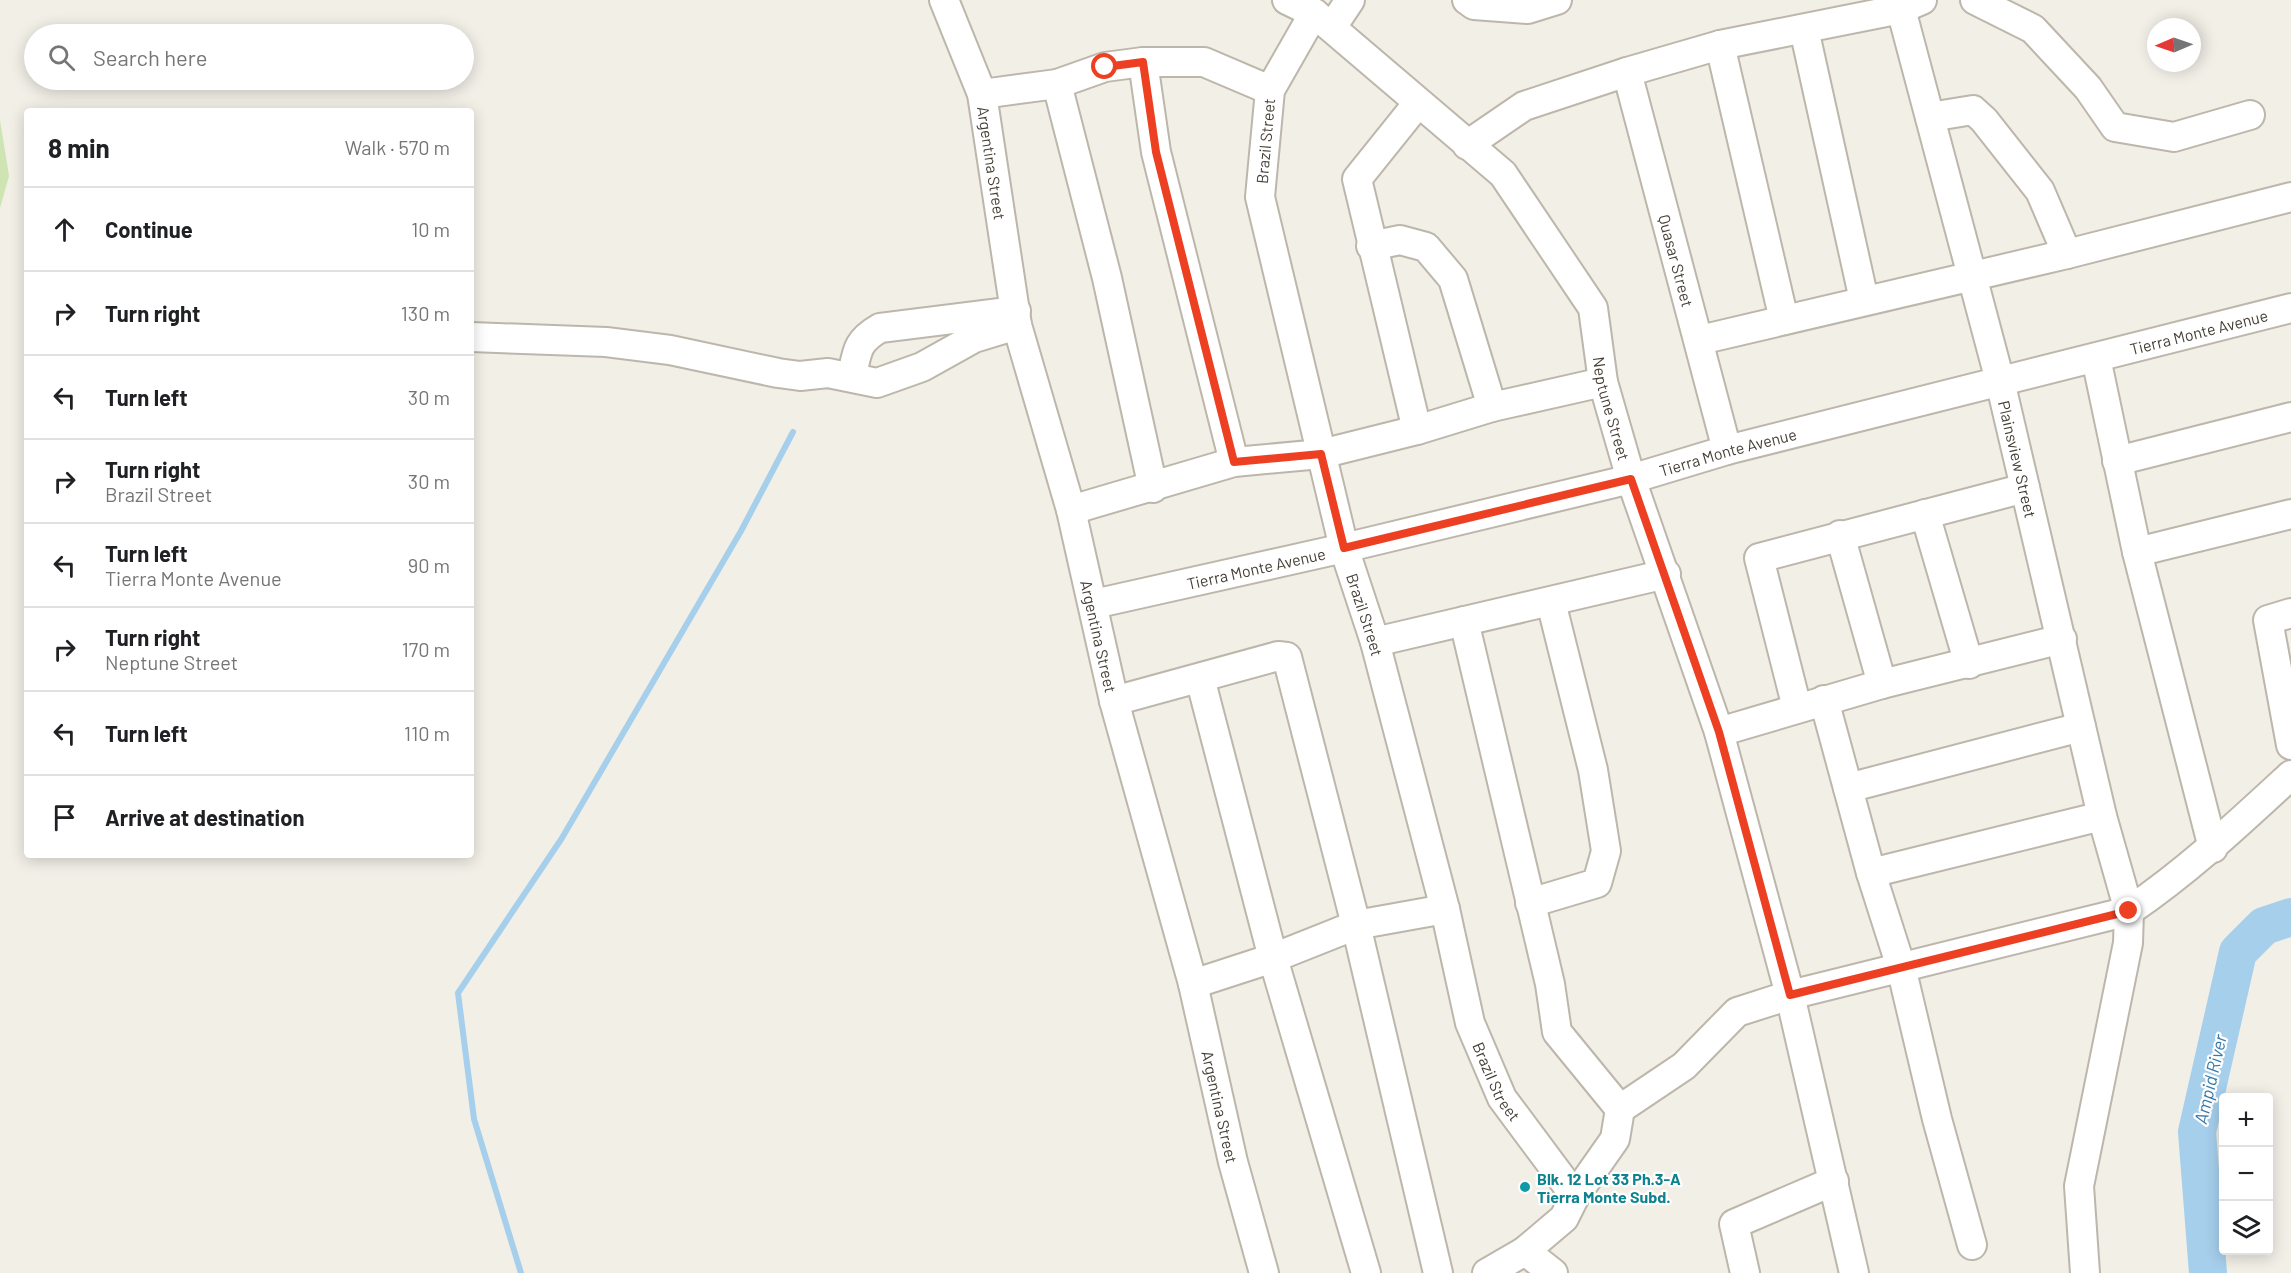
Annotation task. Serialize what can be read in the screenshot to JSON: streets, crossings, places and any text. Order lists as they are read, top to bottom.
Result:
{
  "streets": {
    "street": [
      "Brazil Street",
      "Argentina Street",
      "Quasar Street",
      "Tierra Monte Avenue",
      "Neptune Street",
      "Plainsview Street"
    ]
  },
  "crossings": [
    ["Brazil Street", "Tierra Monte Avenue"],
    ["Brazil Street", "Neptune Street"],
    ["Argentina Street", "Tierra Monte Avenue"],
    ["Quasar Street", "Tierra Monte Avenue"],
    ["Tierra Monte Avenue", "Neptune Street"],
    ["Tierra Monte Avenue", "Plainsview Street"]
  ],
  "water": ["Ampid River"],
  "places": ["Blk. 12 Lot 33 Ph.3-A Tierra Monte Subd."],
  "north": "left",
  "page": {
    "search": "Search here",
    "heading": ["8 min", "Walk · 570 m"],
    "list": [
      ["Continue", "10 m"],
      ["Turn right", "130 m"],
      ["Turn left", "30 m"],
      ["Turn right", "Brazil Street", "30 m"],
      ["Turn left", "Tierra Monte Avenue", "90 m"],
      ["Turn right", "Neptune Street", "170 m"],
      ["Turn left", "110 m"],
      "Arrive at destination"
    ],
    "map_buttons": ["+", "−"]
  }
}
